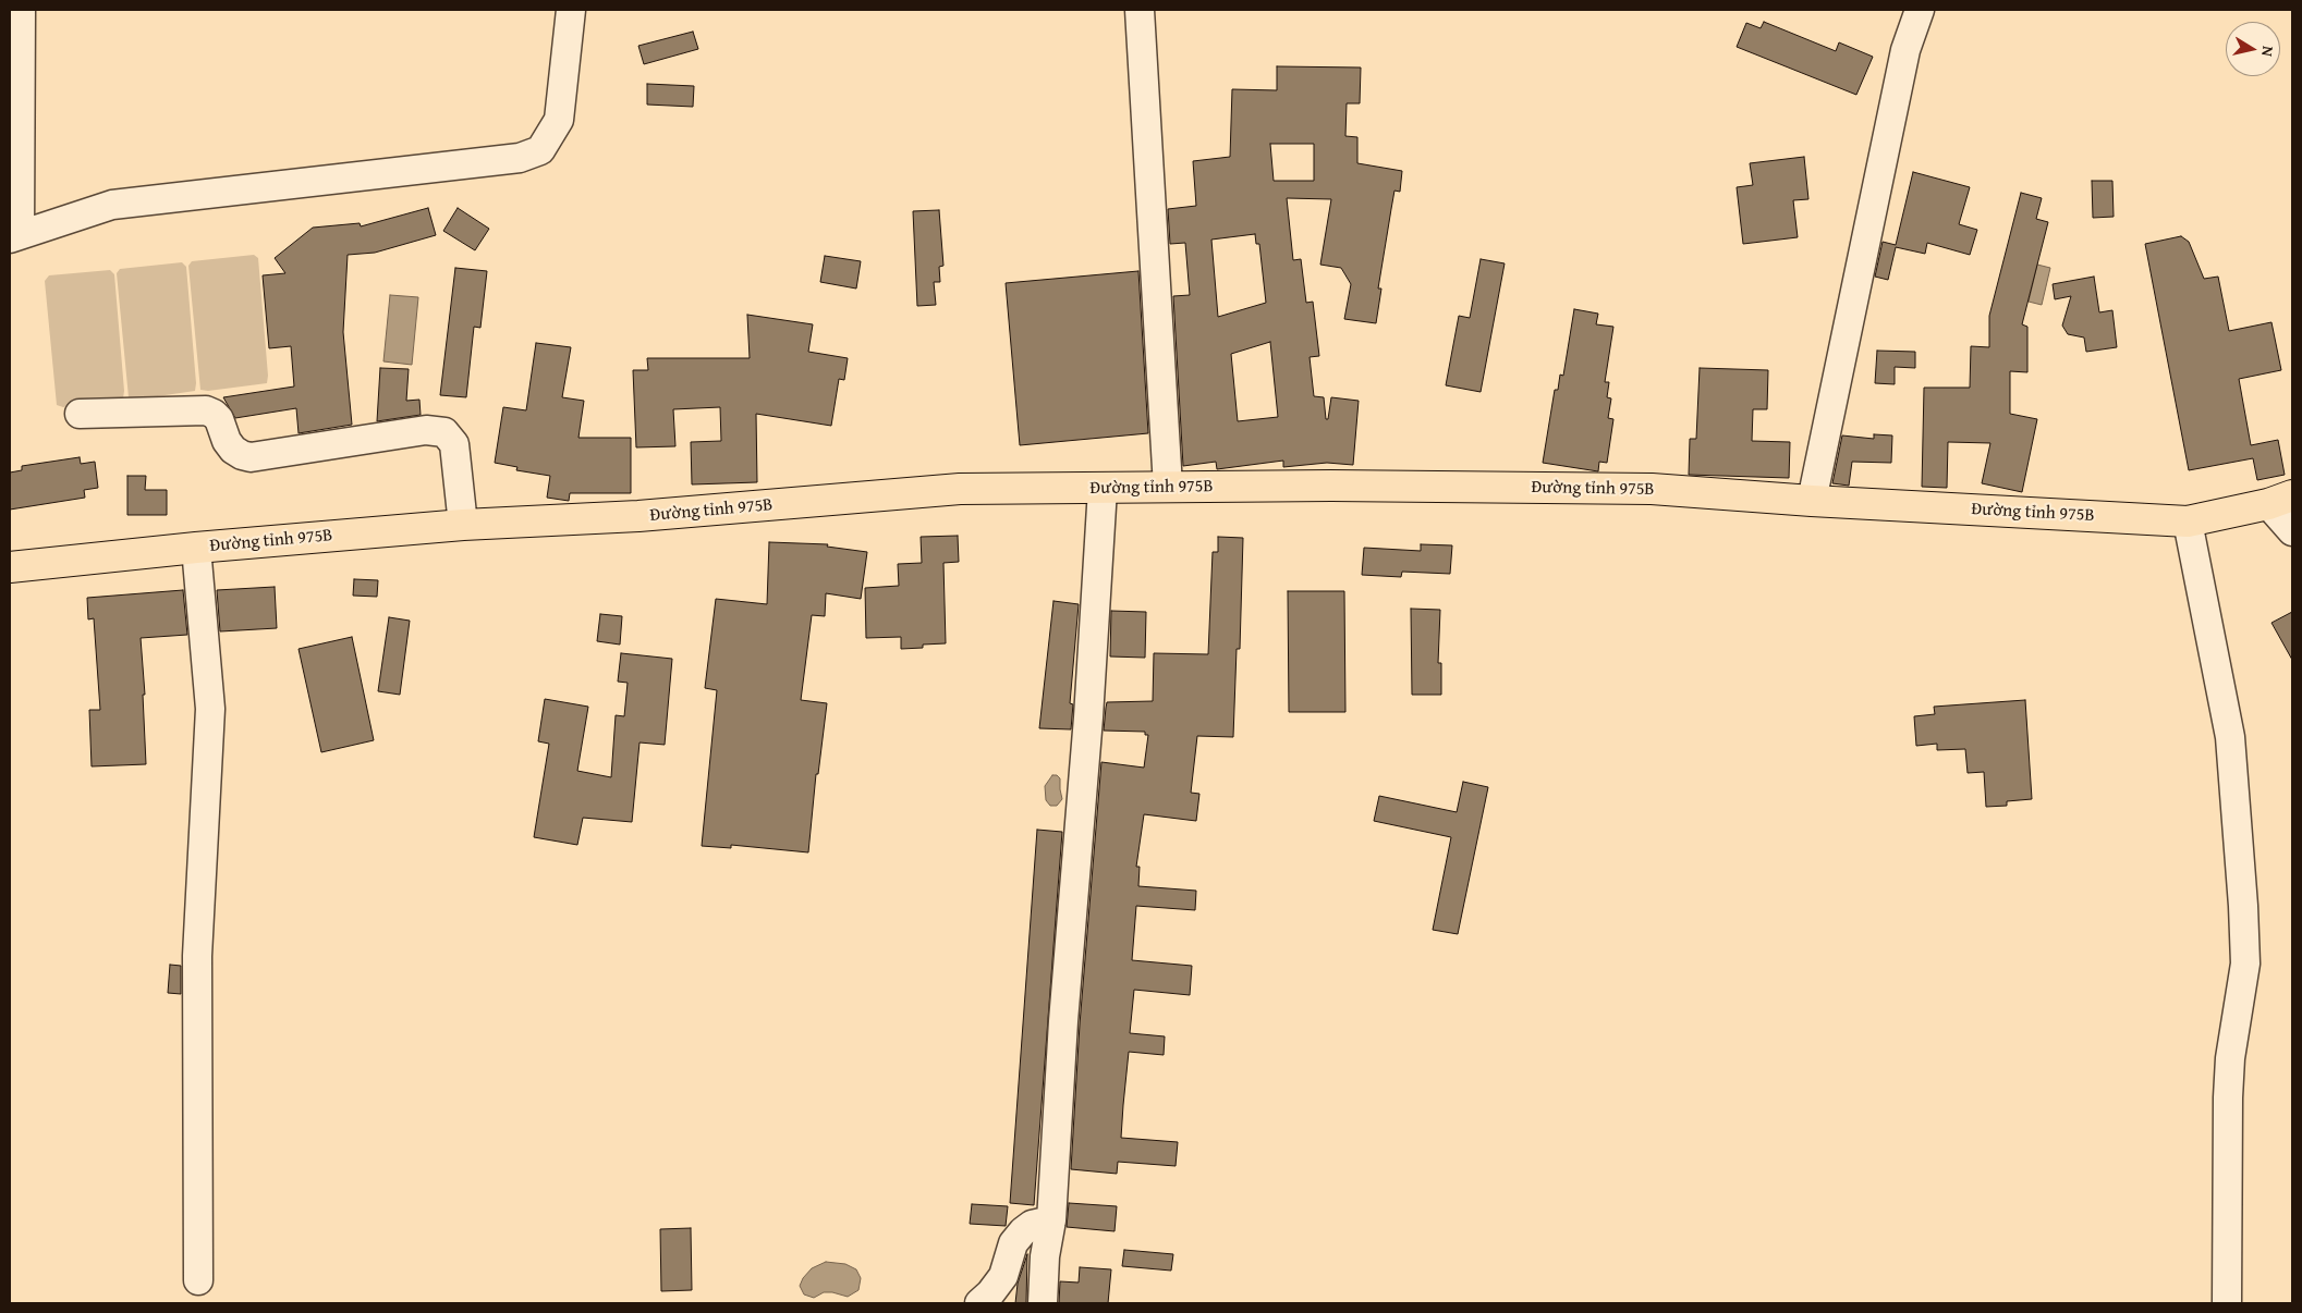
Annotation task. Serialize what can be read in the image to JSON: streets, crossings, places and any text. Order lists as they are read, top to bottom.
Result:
{
  "streets": {
    "main road": ["Đường tỉnh 975B"]
  },
  "north": "right"
}
